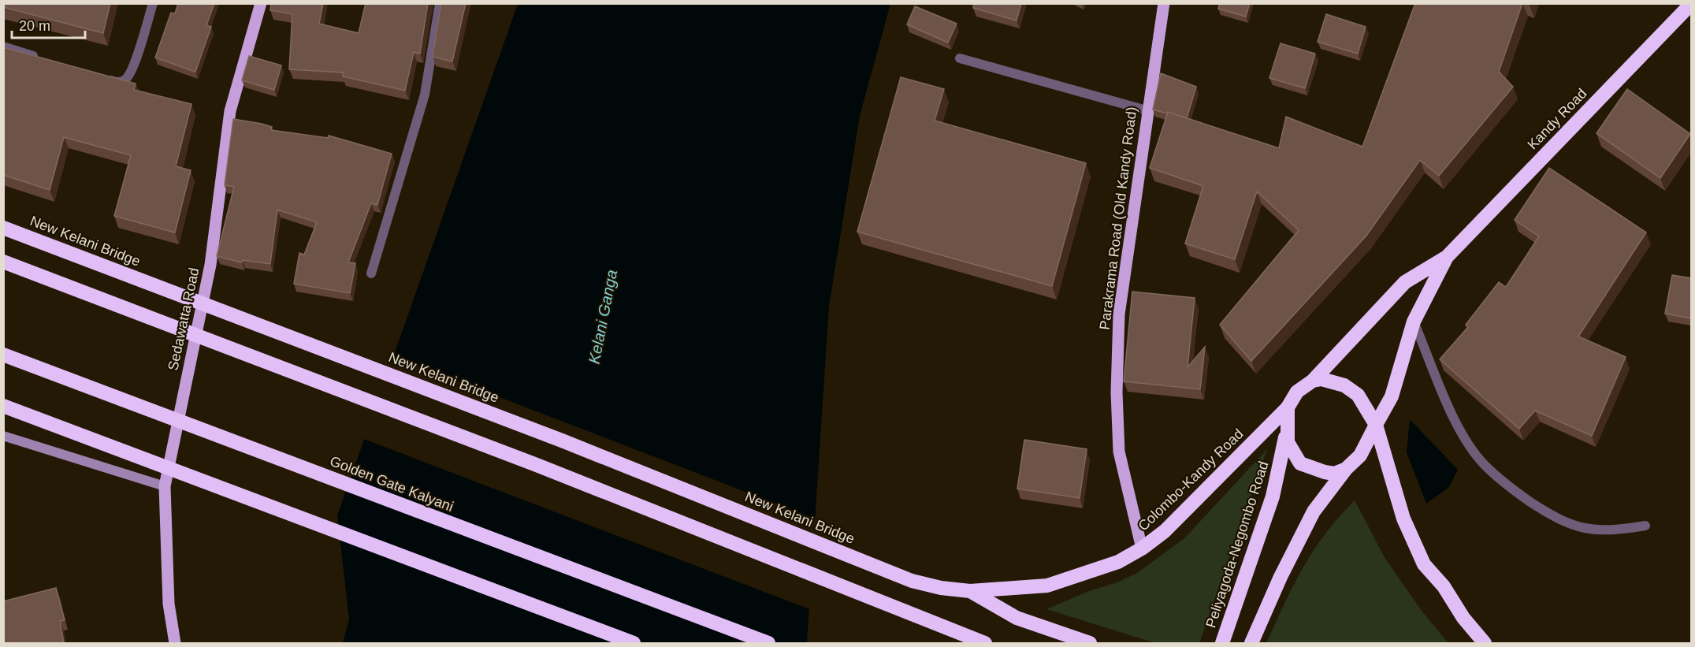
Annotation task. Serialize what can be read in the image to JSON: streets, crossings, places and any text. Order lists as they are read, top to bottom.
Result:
{
  "streets": {
    "highway": [
      "Kandy Road",
      "New Kelani Bridge",
      "Colombo-Kandy Road",
      "Golden Gate Kalyani",
      "Peliyagoda-Negombo Road"
    ],
    "main road": ["Parakrama Road (Old Kandy Road)", "Sedawatta Road"]
  },
  "crossings": [
    ["Kandy Road", "Colombo-Kandy Road"],
    ["Kandy Road", "Peliyagoda-Negombo Road"],
    ["Parakrama Road (Old Kandy Road)", "Colombo-Kandy Road"],
    ["New Kelani Bridge", "Colombo-Kandy Road"],
    ["Colombo-Kandy Road", "Peliyagoda-Negombo Road"]
  ],
  "water": ["Kelani Ganga"],
  "scale_bar": "20 m"
}
